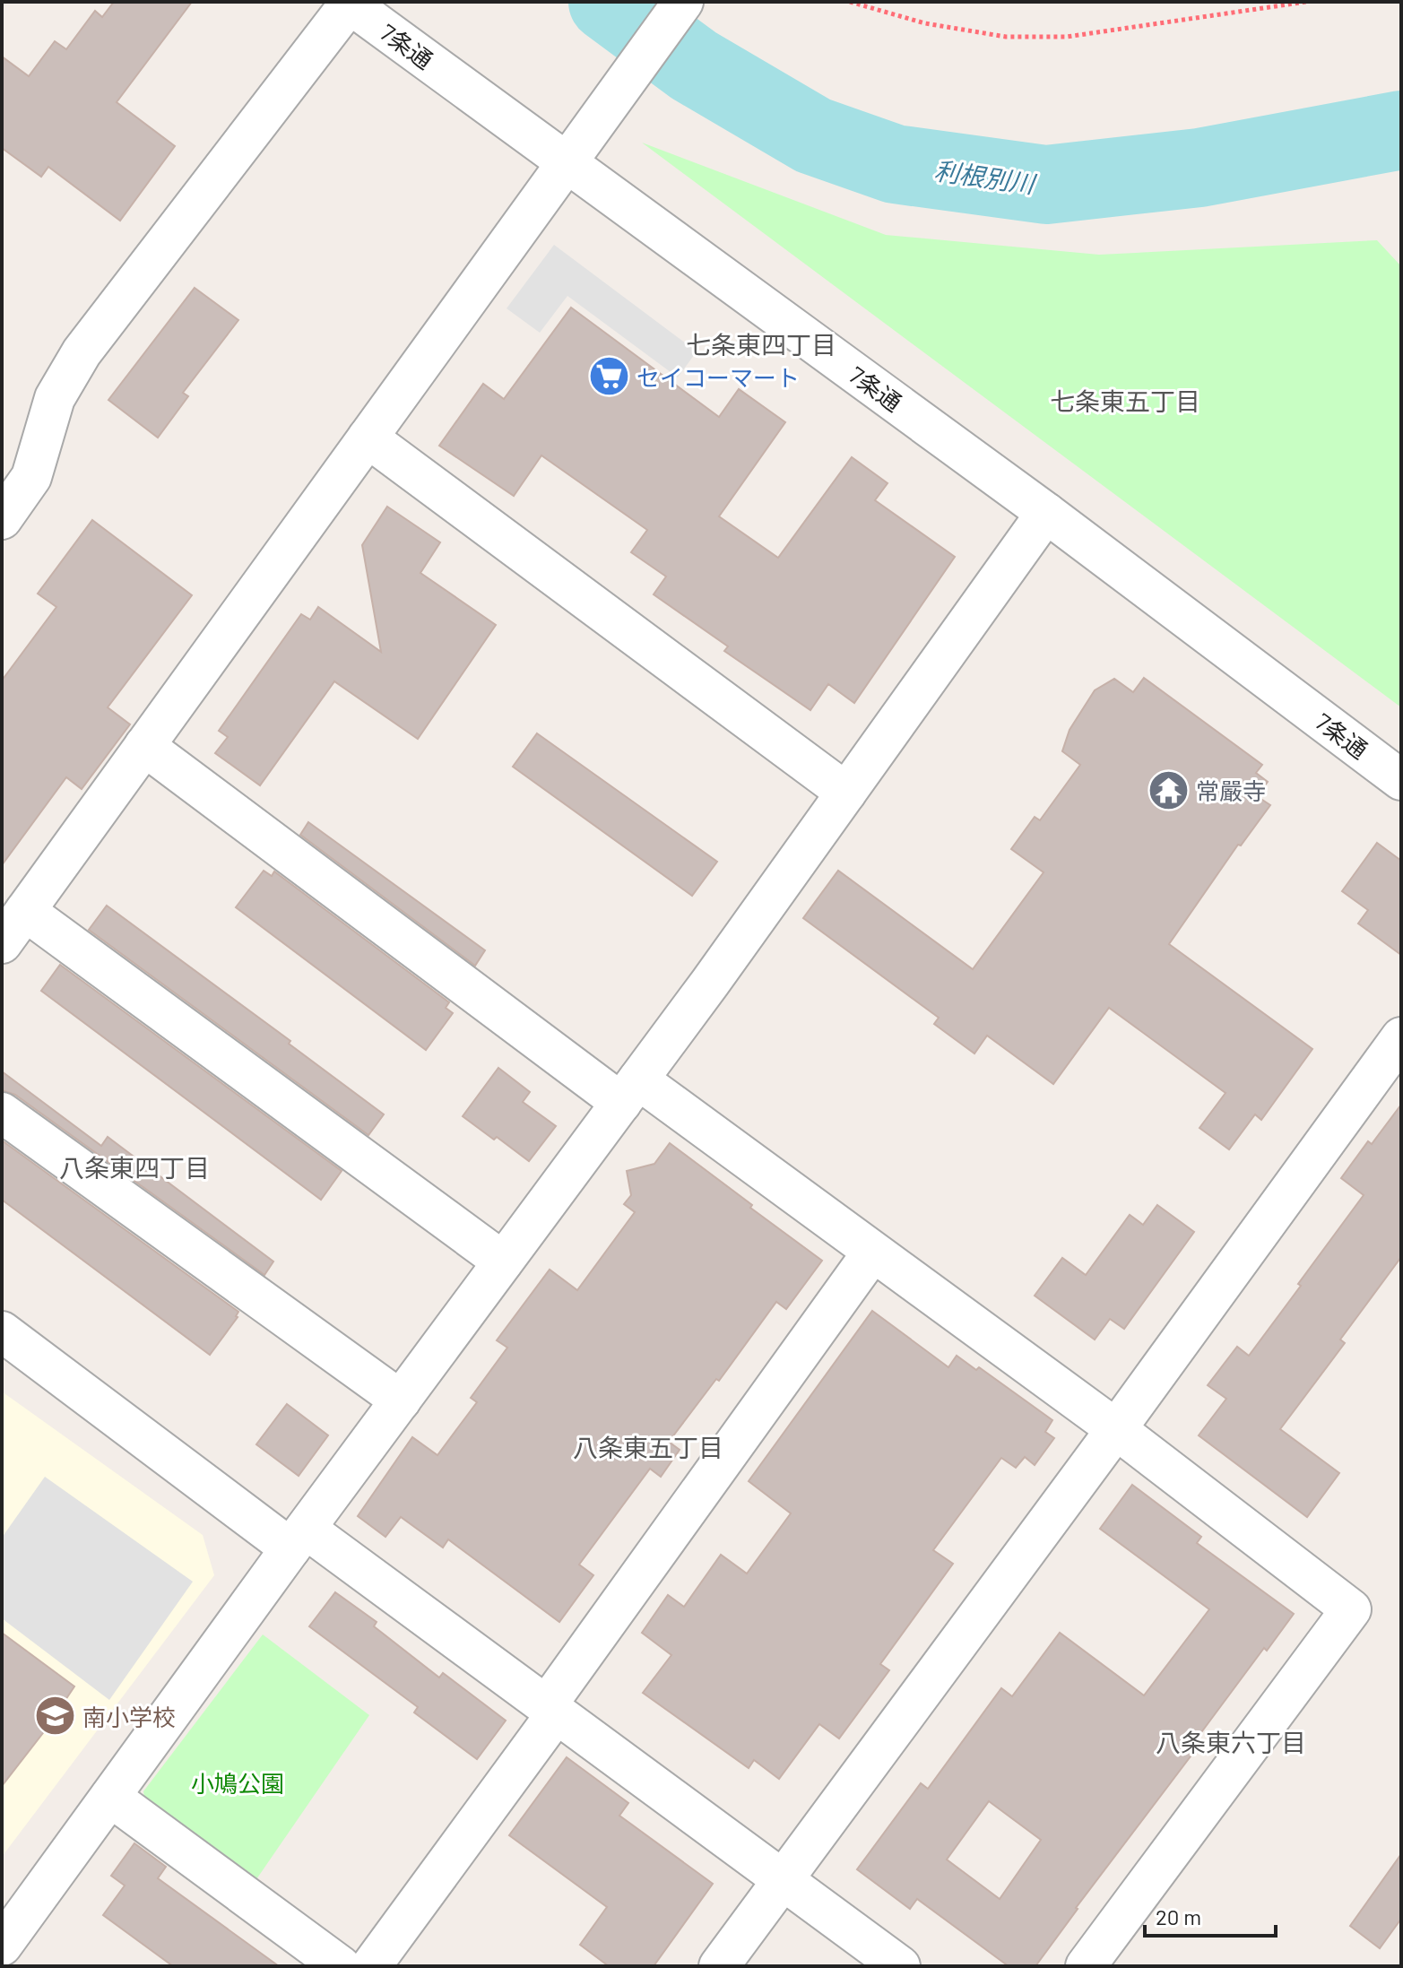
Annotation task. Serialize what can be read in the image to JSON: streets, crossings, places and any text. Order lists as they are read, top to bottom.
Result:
{
  "streets": {
    "street": ["7条通"]
  },
  "districts": [
    "七条東四丁目",
    "七条東五丁目",
    "八条東四丁目",
    "八条東五丁目",
    "八条東六丁目"
  ],
  "water": ["利根別川"],
  "parks": ["小鳩公園"],
  "places": {
    "supermarket": ["セイコーマート"],
    "temple": ["常嚴寺"],
    "school or university": ["南小学校"]
  },
  "scale_bar": "20 m"
}
